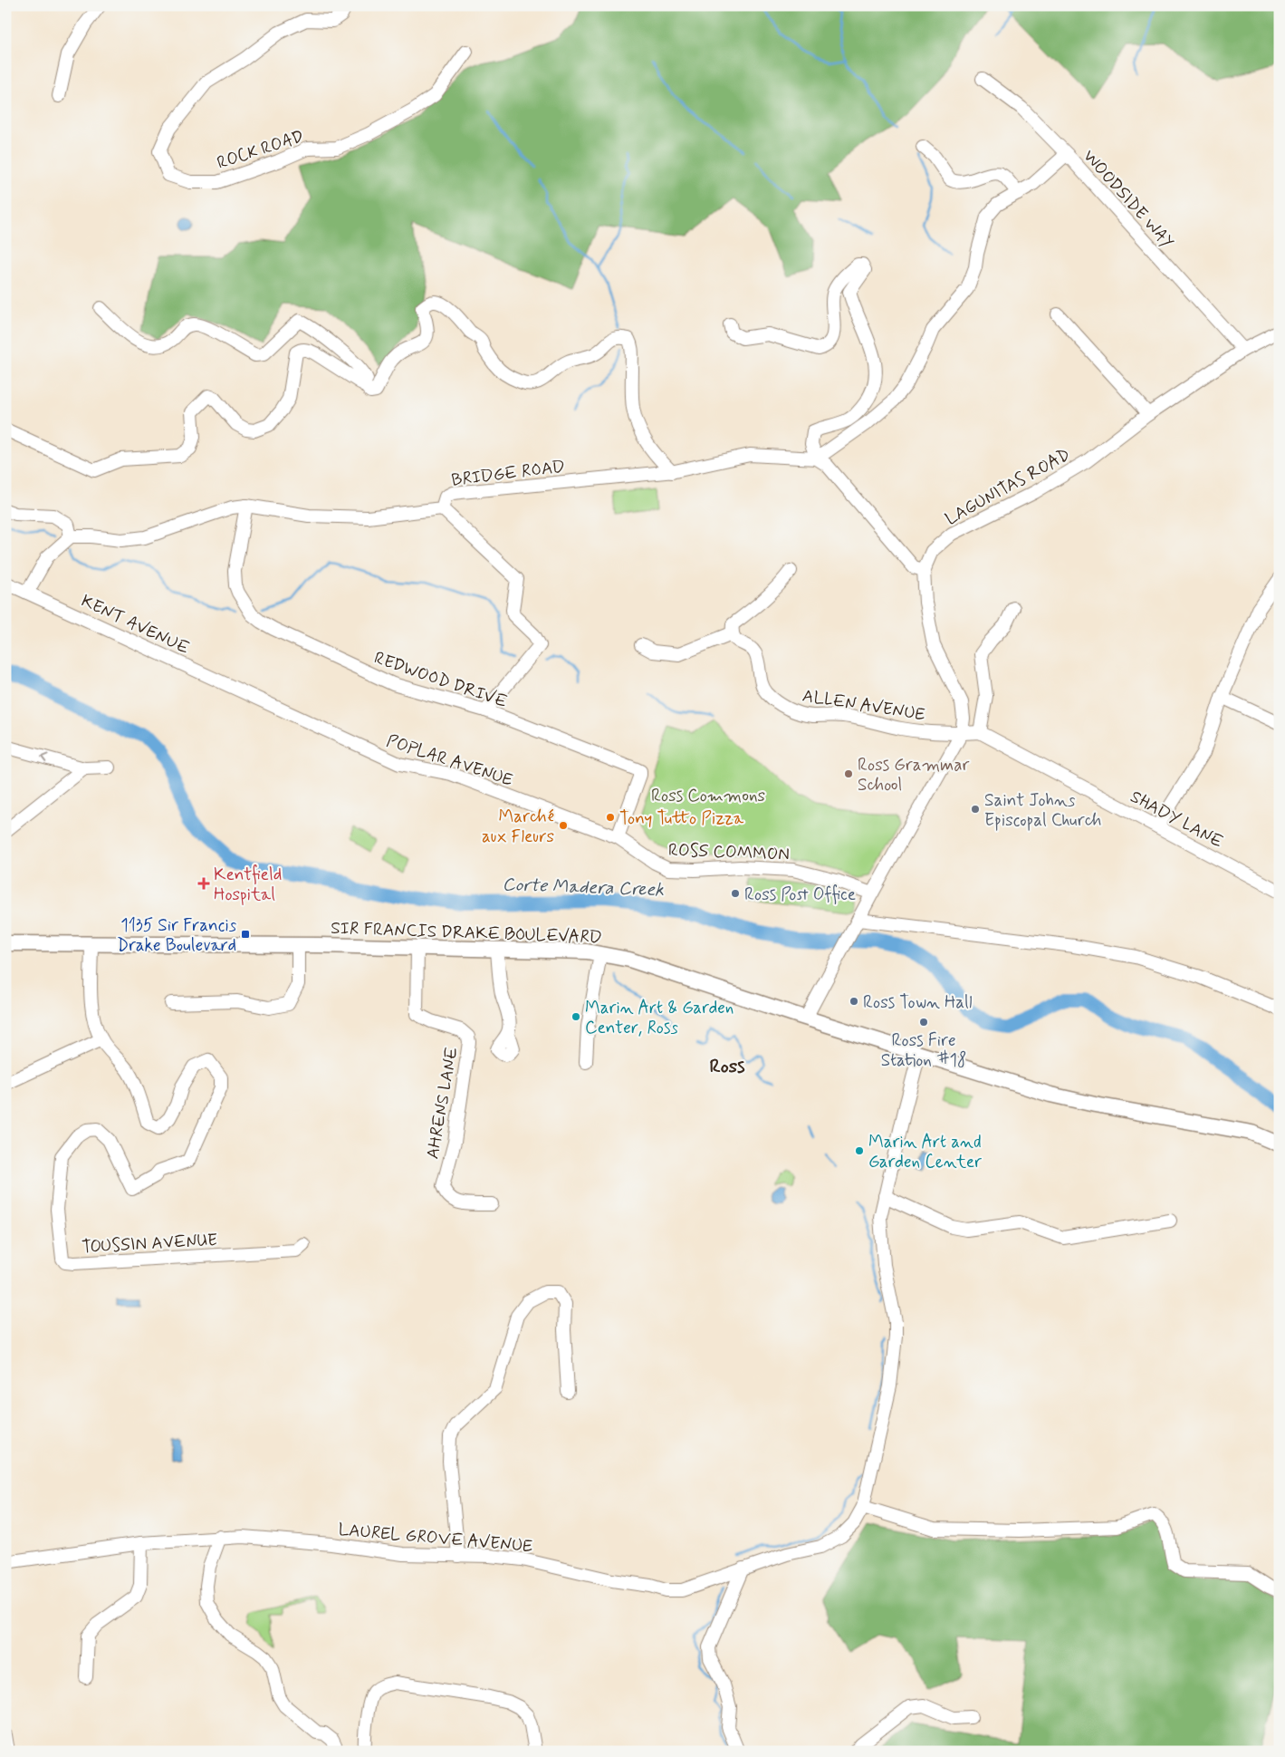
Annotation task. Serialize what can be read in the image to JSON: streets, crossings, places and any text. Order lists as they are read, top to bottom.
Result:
{
  "streets": {
    "main road": ["SIR FRANCIS DRAKE BOULEVARD"],
    "street": [
      "ROCK ROAD",
      "WOODSIDE WAY",
      "BRIDGE ROAD",
      "LAGUNITAS ROAD",
      "KENT AVENUE",
      "REDWOOD DRIVE",
      "ALLEN AVENUE",
      "POPLAR AVENUE",
      "SHADY LANE",
      "ROSS COMMON",
      "AHRENS LANE",
      "TOUSSIN AVENUE",
      "LAUREL GROVE AVENUE"
    ]
  },
  "crossings": [
    ["WOODSIDE WAY", "LAGUNITAS ROAD"],
    ["BRIDGE ROAD", "REDWOOD DRIVE"],
    ["LAGUNITAS ROAD", "ALLEN AVENUE"],
    ["LAGUNITAS ROAD", "ROSS COMMON"],
    ["LAGUNITAS ROAD", "SIR FRANCIS DRAKE BOULEVARD"],
    ["KENT AVENUE", "POPLAR AVENUE"],
    ["REDWOOD DRIVE", "POPLAR AVENUE"],
    ["REDWOOD DRIVE", "ROSS COMMON"],
    ["POPLAR AVENUE", "ROSS COMMON"],
    ["SIR FRANCIS DRAKE BOULEVARD", "AHRENS LANE"],
    ["SIR FRANCIS DRAKE BOULEVARD", "TOUSSIN AVENUE"],
    ["SIR FRANCIS DRAKE BOULEVARD", "LAUREL GROVE AVENUE"]
  ],
  "districts": ["Ross"],
  "water": ["Corte Madera Creek"],
  "parks": ["Ross Commons"],
  "places": {
    "other": [
      "Ross Grammar School",
      "Saint Johns Episcopal Church",
      "Tony Tutto Pizza",
      "Marché aux Fleurs",
      "Ross Post Office",
      "Ross Town Hall",
      "Marin Art & Garden Center, Ross",
      "Ross Fire Station #18",
      "Marin Art and Garden Center"
    ],
    "health": ["Kentfield Hospital"],
    "transit": ["1135 Sir Francis Drake Boulevard"]
  }
}
